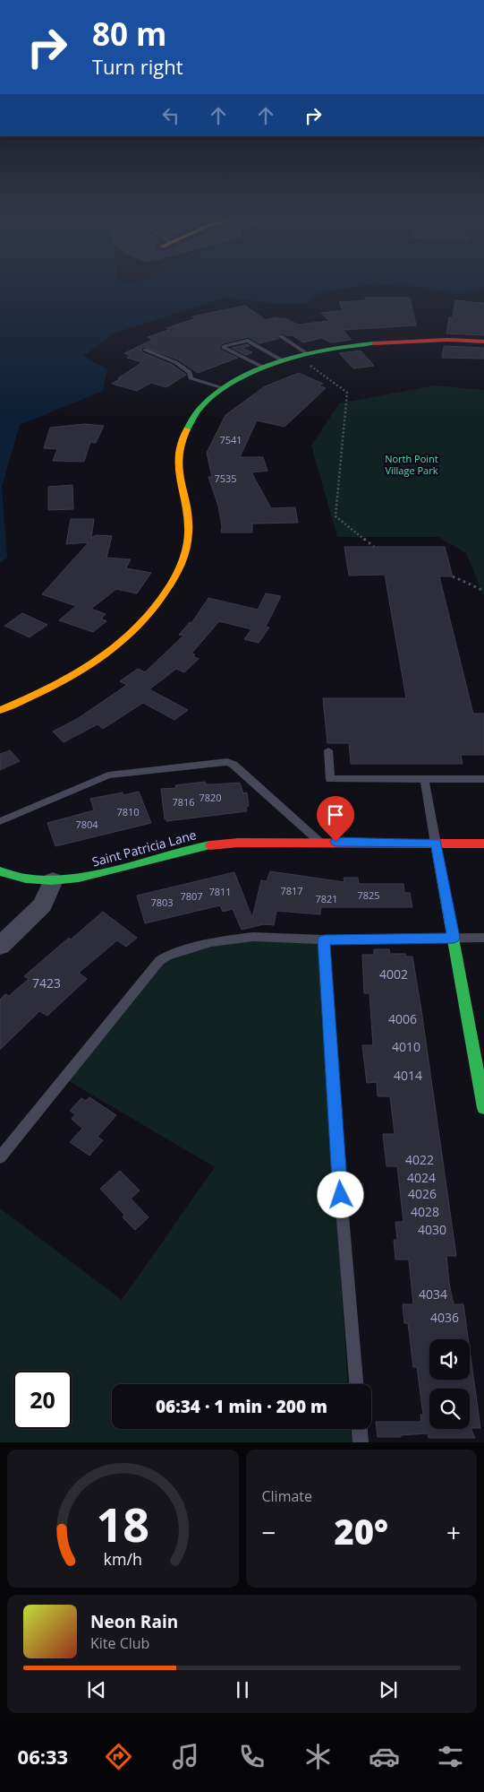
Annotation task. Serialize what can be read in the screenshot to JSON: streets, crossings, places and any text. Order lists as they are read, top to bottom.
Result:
{
  "streets": {
    "street": ["Saint Patricia Lane"]
  },
  "parks": ["North Point Village Park"],
  "house_numbers": [
    "7541",
    "7535",
    "7820",
    "7816",
    "7810",
    "7804",
    "7817",
    "7811",
    "7825",
    "7807",
    "7821",
    "7803",
    "4002",
    "7423",
    "4006",
    "4010",
    "4014",
    "4022",
    "4024",
    "4026",
    "4028",
    "4030",
    "4034",
    "4036"
  ],
  "page": {
    "turn": ["80 m", "Turn right"],
    "limit": "20",
    "trip": "06:34 · 1 min · 200 m",
    "tile": "Climate",
    "heat": ["−", "20°", "+"],
    "song": ["Neon Rain", "Kite Club"],
    "tabs": "06:33",
    "gauge": ["18", "km/h"]
  }
}
